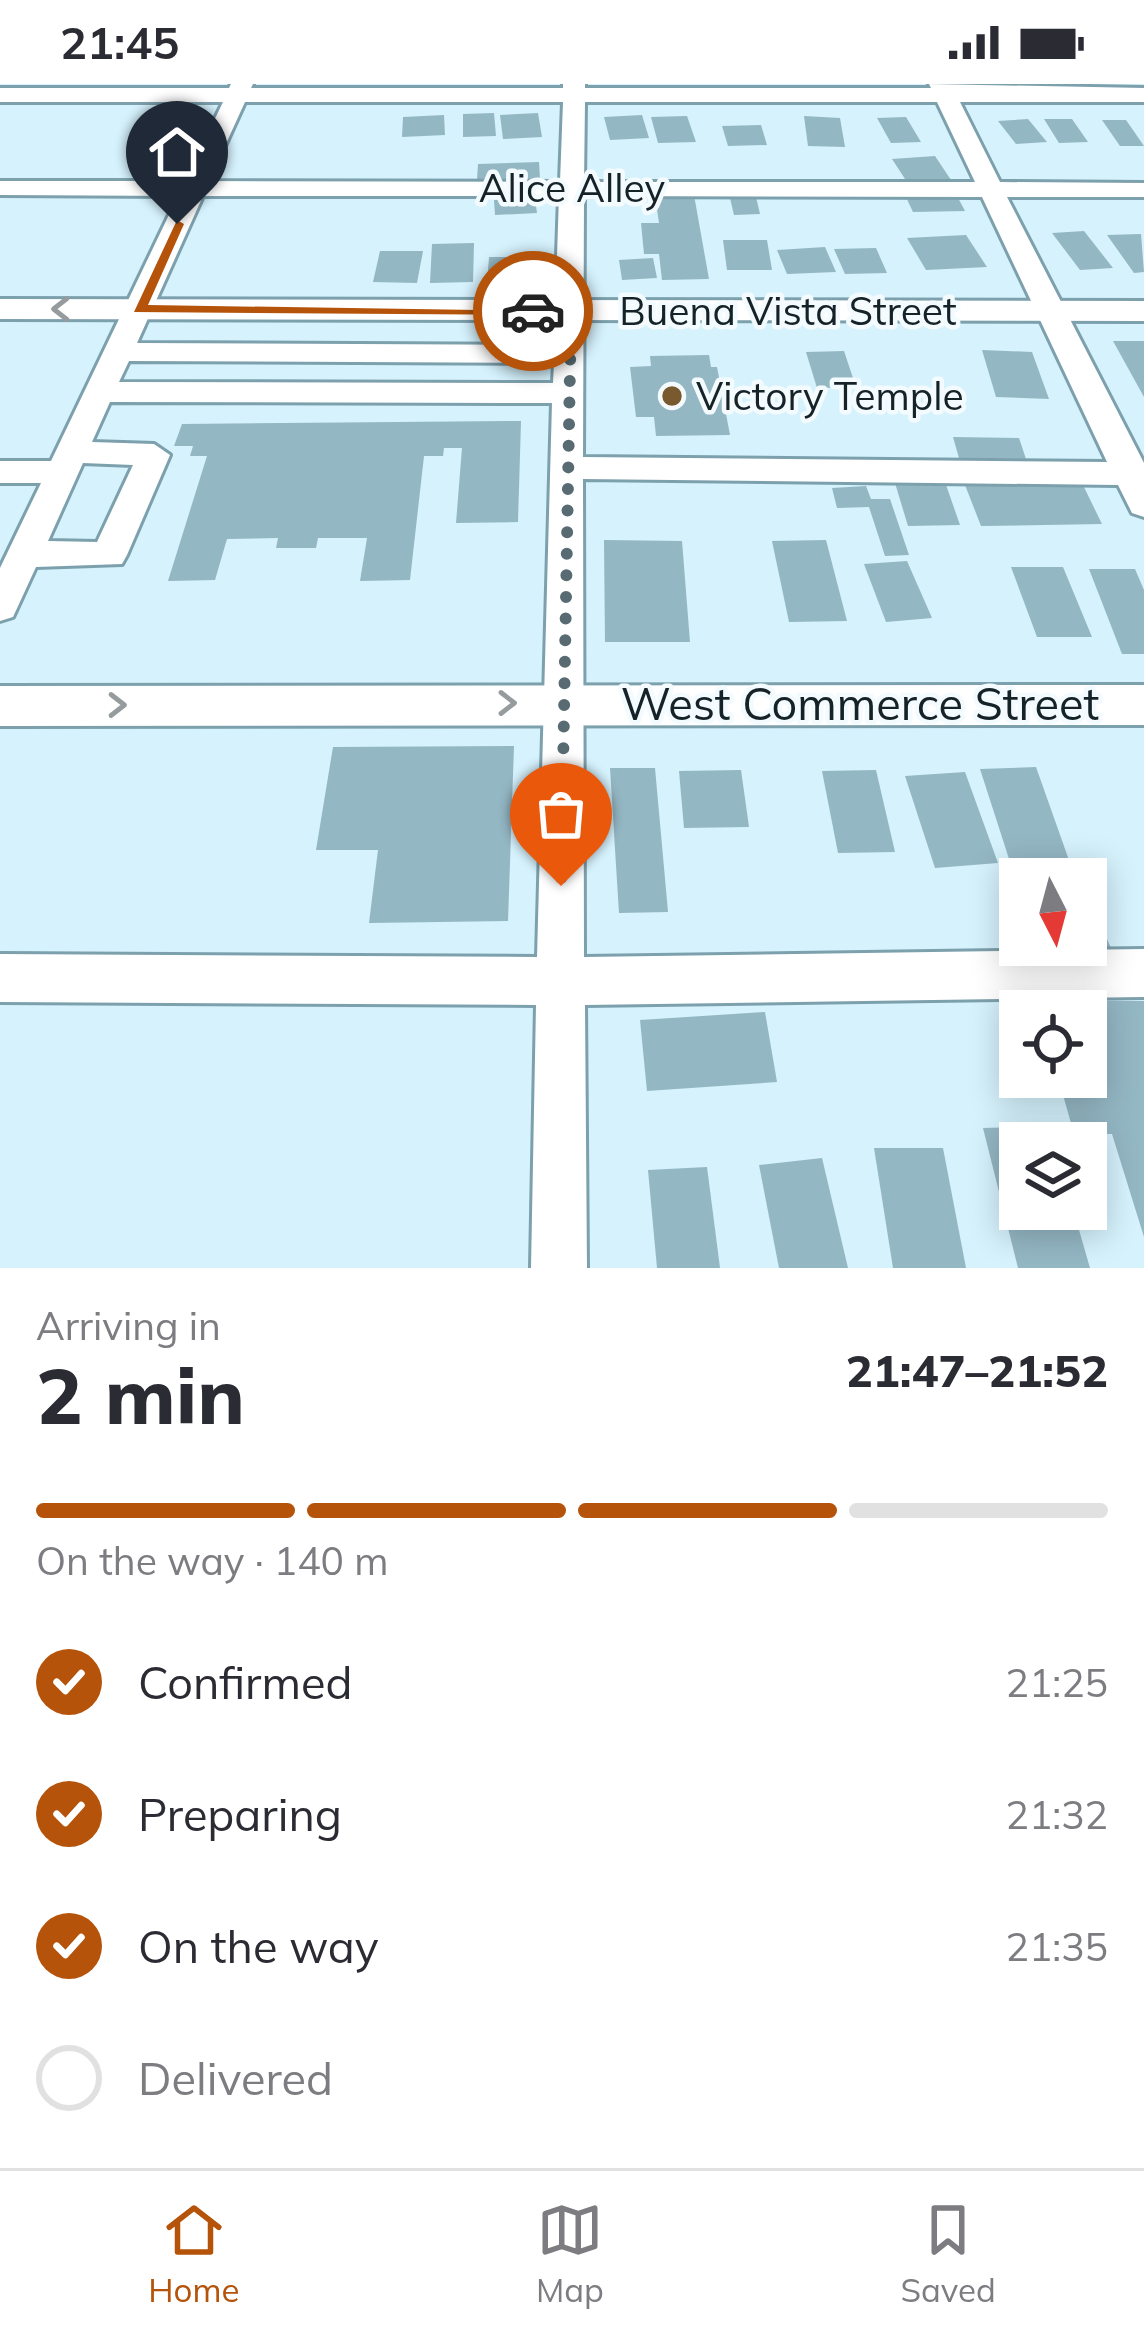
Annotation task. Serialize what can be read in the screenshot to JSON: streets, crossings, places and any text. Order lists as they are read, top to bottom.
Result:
{
  "streets": {
    "main road": ["Buena Vista Street", "West Commerce Street"],
    "street": ["Alice Alley"]
  },
  "one_way": ["West Commerce Street"],
  "places": ["Victory Temple"],
  "north": "bottom",
  "page": {
    "status": "21:45",
    "heading": ["2 min", "Arriving in", "21:47–21:52"],
    "bar": "On the way · 140 m",
    "list": [
      ["Confirmed", "21:25"],
      ["Preparing", "21:32"],
      ["On the way", "21:35"],
      "Delivered"
    ],
    "tabs": ["Home", "Map", "Saved"]
  }
}
